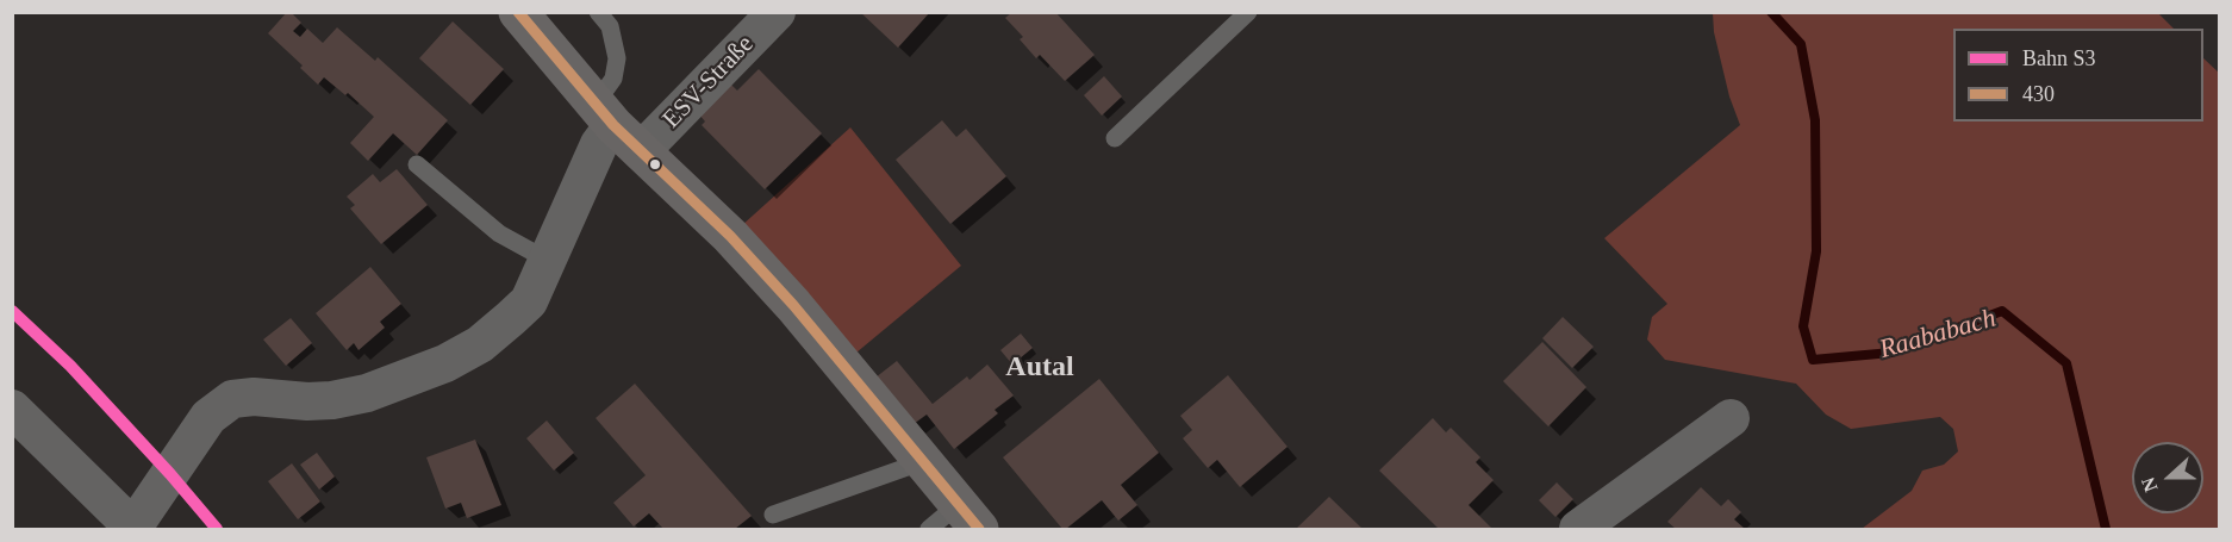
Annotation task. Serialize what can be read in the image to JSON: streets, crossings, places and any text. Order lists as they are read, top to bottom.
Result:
{
  "streets": {
    "street": ["ESV-Straße"]
  },
  "districts": ["Autal"],
  "water": ["Raababach"],
  "lines": ["transit line 430", "rail line S3"],
  "legend": ["Bahn S3", "430"],
  "north": "left"
}
